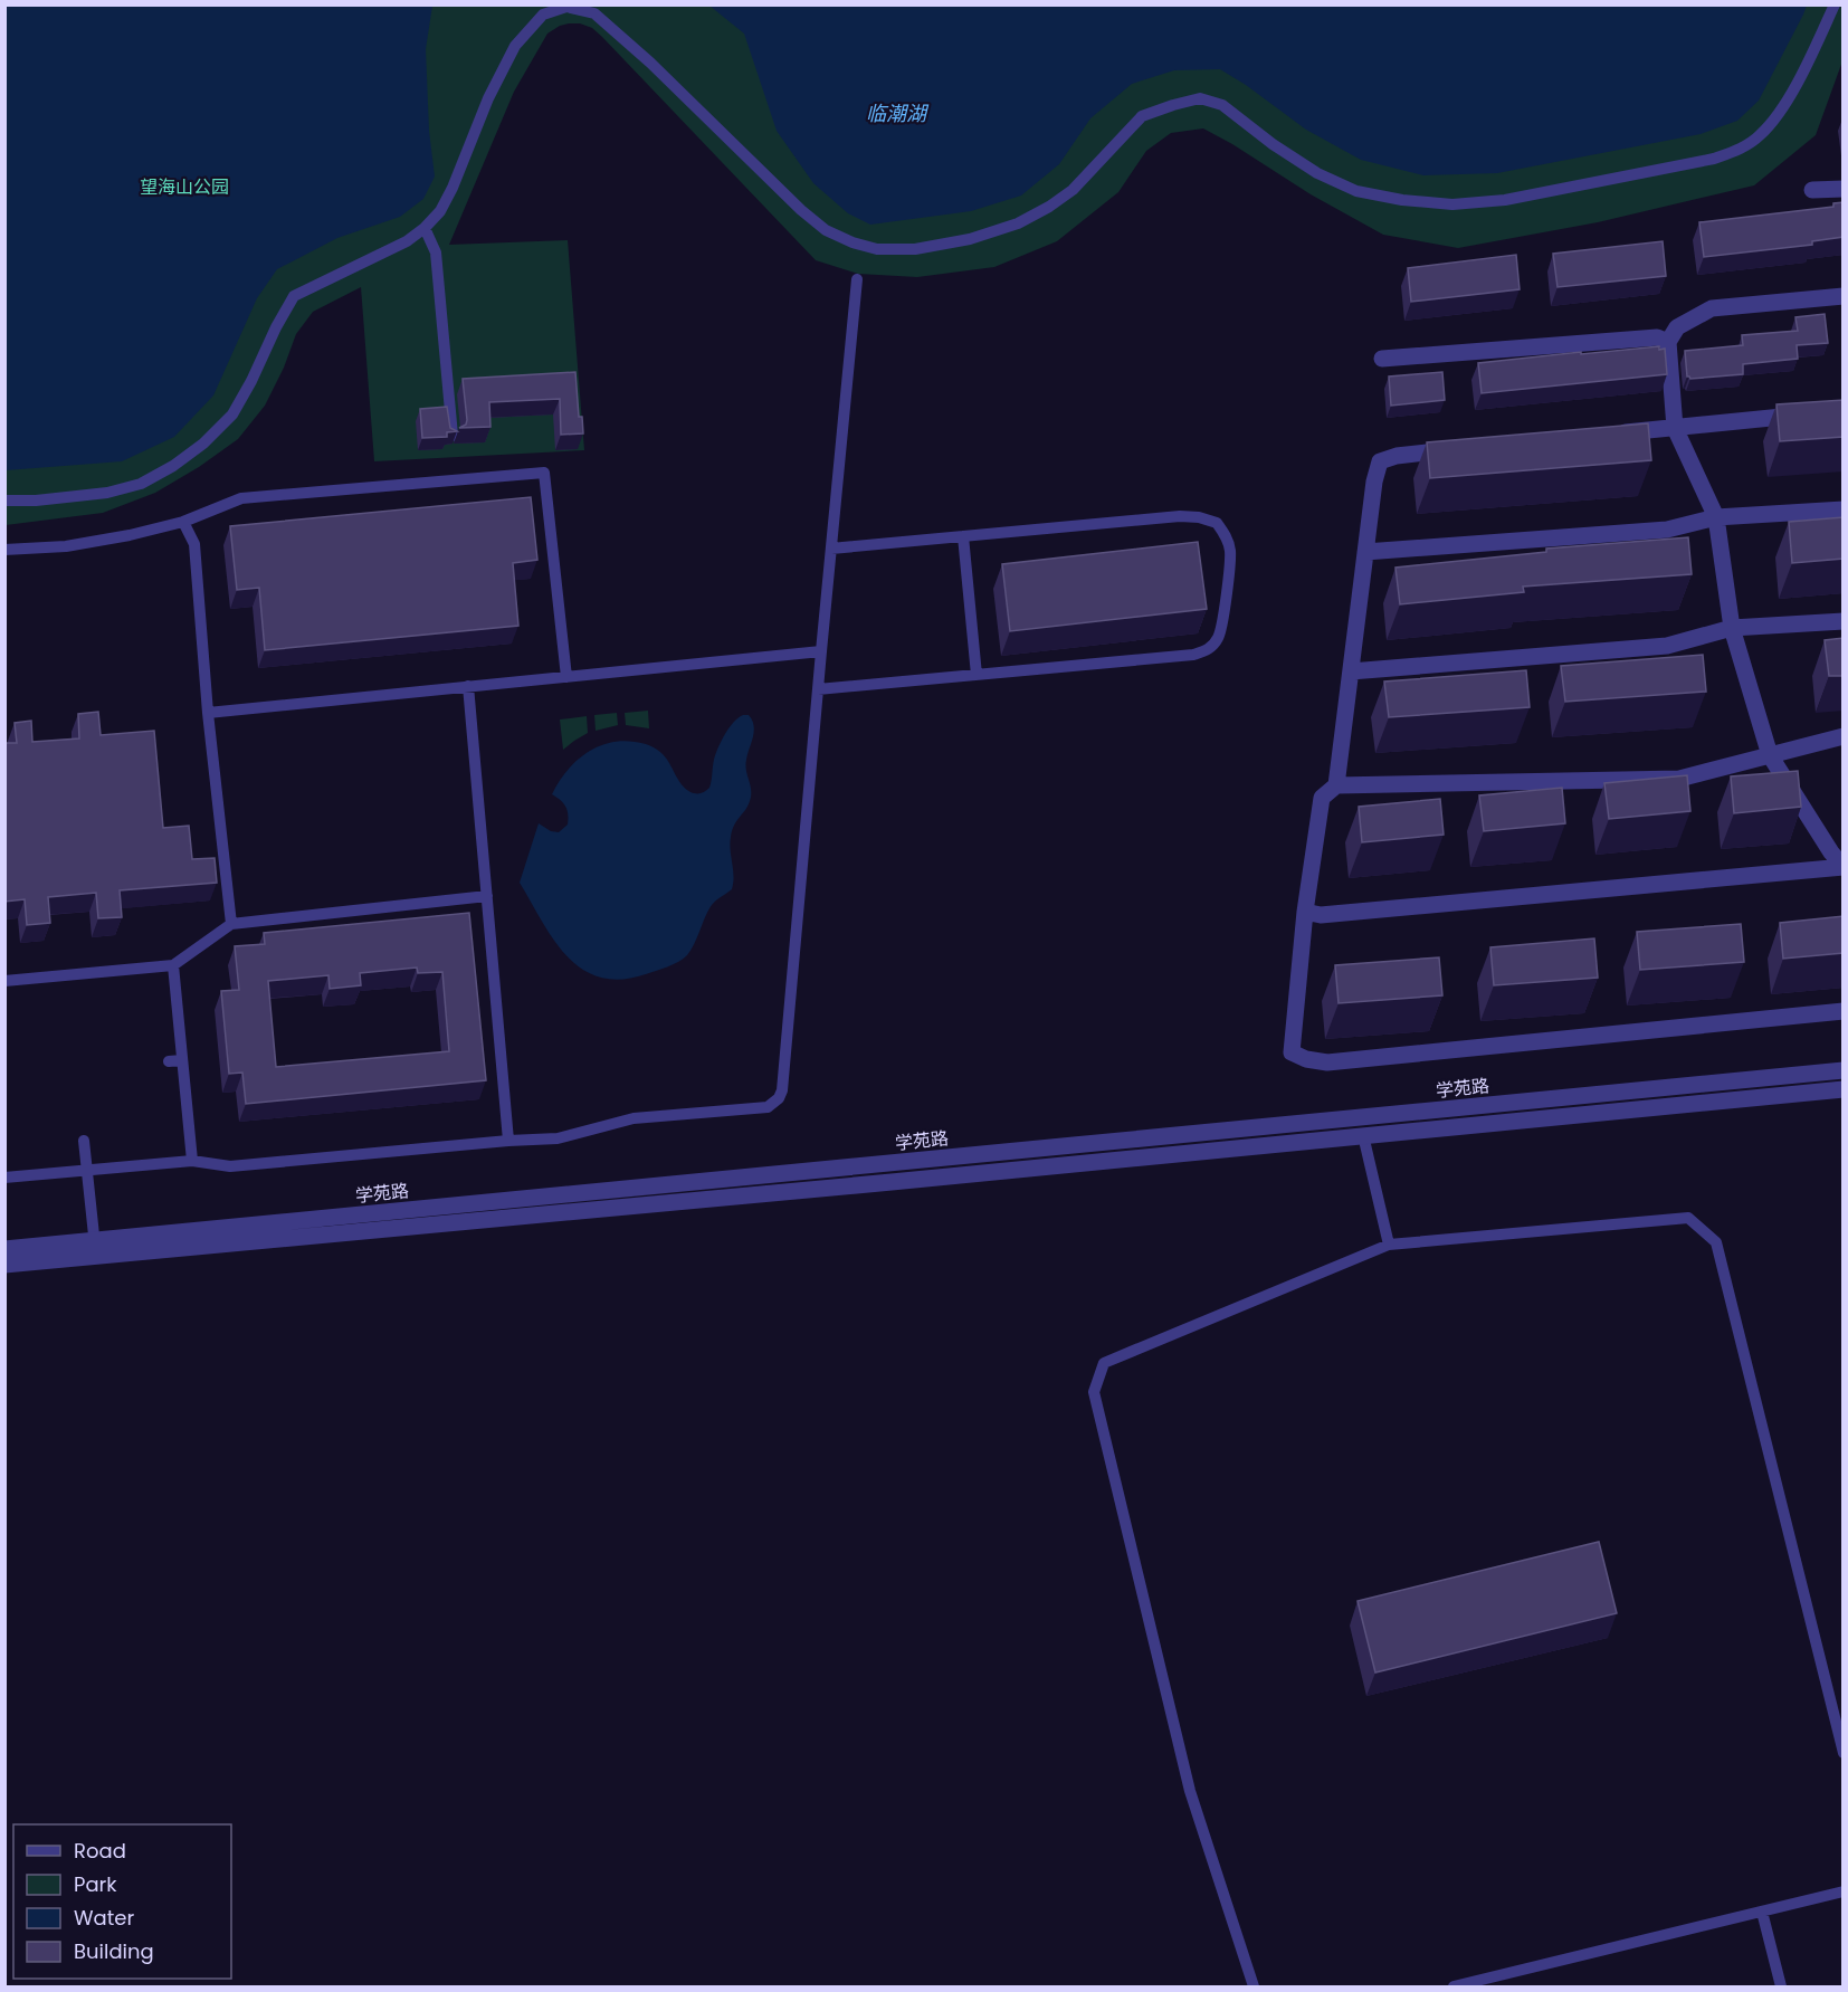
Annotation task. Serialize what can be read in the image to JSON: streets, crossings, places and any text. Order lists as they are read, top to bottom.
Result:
{
  "streets": {
    "street": ["学苑路"]
  },
  "water": ["临潮湖"],
  "parks": ["望海山公园"],
  "legend": [
    "Road",
    "Park",
    "Water",
    "Building"
  ]
}
